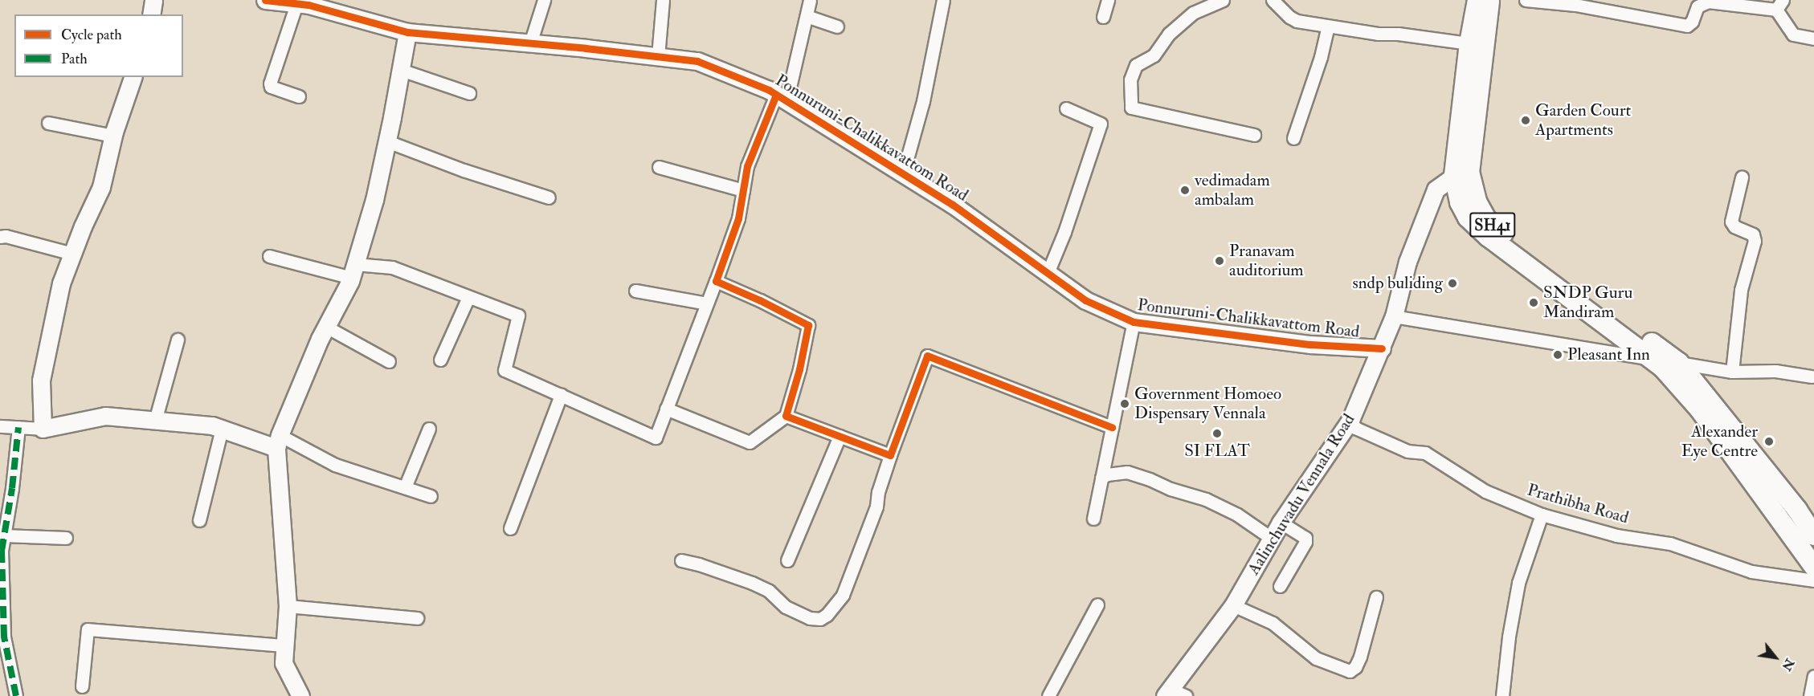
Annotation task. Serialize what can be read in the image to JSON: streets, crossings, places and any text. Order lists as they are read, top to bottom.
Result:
{
  "streets": {
    "main road": ["SH41"],
    "street": ["Ponnuruni-Chalikkavattom Road", "Aalinchuvadu Vennala Road", "Prathibha Road"]
  },
  "crossings": [
    ["Ponnuruni-Chalikkavattom Road", "Aalinchuvadu Vennala Road"],
    ["Aalinchuvadu Vennala Road", "Prathibha Road"]
  ],
  "places": [
    "Garden Court Apartments",
    "vedimadam ambalam",
    "Pranavam auditorium",
    "sndp buliding",
    "SNDP Guru Mandiram",
    "Pleasant Inn",
    "Government Homoeo Dispensary Vennala",
    "SI FLAT",
    "Alexander Eye Centre"
  ],
  "legend": ["Cycle path", "Path"],
  "north": "bottom right"
}
